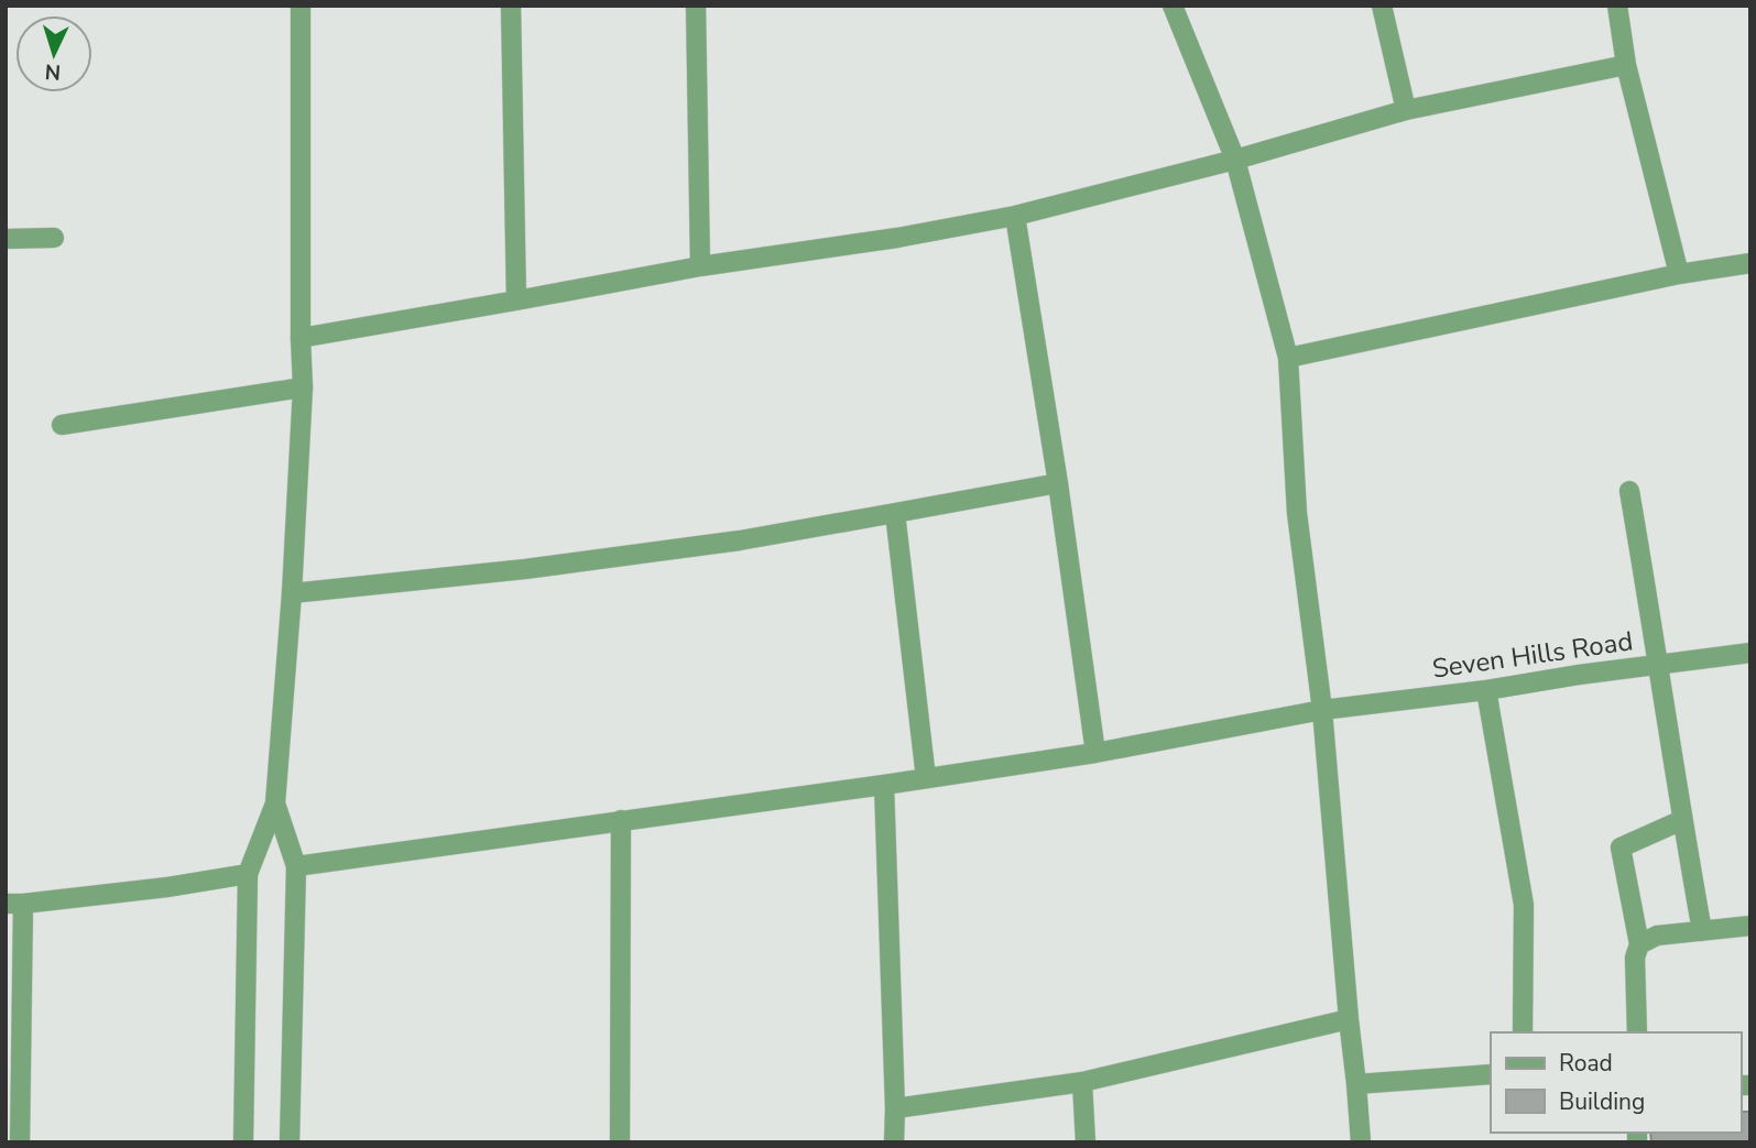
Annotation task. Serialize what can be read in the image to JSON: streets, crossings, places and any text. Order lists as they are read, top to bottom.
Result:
{
  "streets": {
    "street": ["Seven Hills Road"]
  },
  "legend": ["Road", "Building"],
  "north": "bottom"
}
